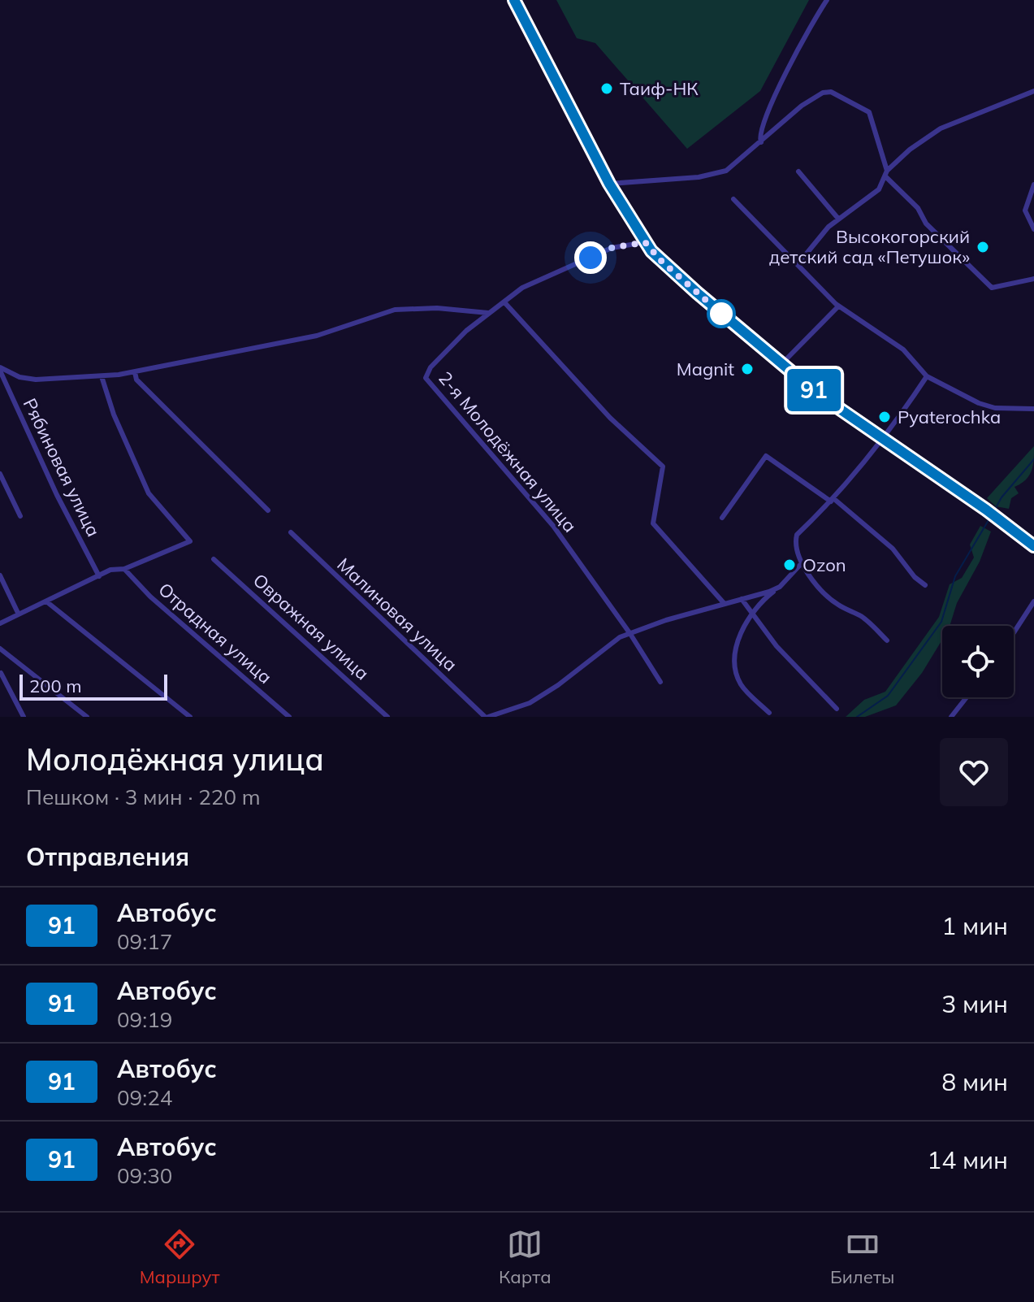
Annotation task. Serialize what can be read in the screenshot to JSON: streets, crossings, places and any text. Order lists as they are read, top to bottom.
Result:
{
  "streets": {
    "street": [
      "2-я Молодёжная улица",
      "Рябиновая улица",
      "Малиновая улица",
      "Овражная улица",
      "Отрадная улица"
    ]
  },
  "places": [
    "Таиф-НК",
    "Высокогорский детский сад «Петушок»",
    "Magnit",
    "Pyaterochka",
    "Ozon"
  ],
  "lines": ["bus line 91"],
  "scale_bar": "200 m",
  "page": {
    "on_map": "91",
    "scale": "200 m",
    "heading": [
      ["Молодёжная улица", "Пешком · 3 мин · 220 m"],
      "Отправления"
    ],
    "list": [
      {
        "mark": "91",
        "name": "Автобус",
        "note": "09:17",
        "value": "1 мин"
      },
      {
        "mark": "91",
        "name": "Автобус",
        "note": "09:19",
        "value": "3 мин"
      },
      {
        "mark": "91",
        "name": "Автобус",
        "note": "09:24",
        "value": "8 мин"
      },
      {
        "mark": "91",
        "name": "Автобус",
        "note": "09:30",
        "value": "14 мин"
      }
    ],
    "tabs": ["Маршрут", "Карта", "Билеты"]
  }
}
